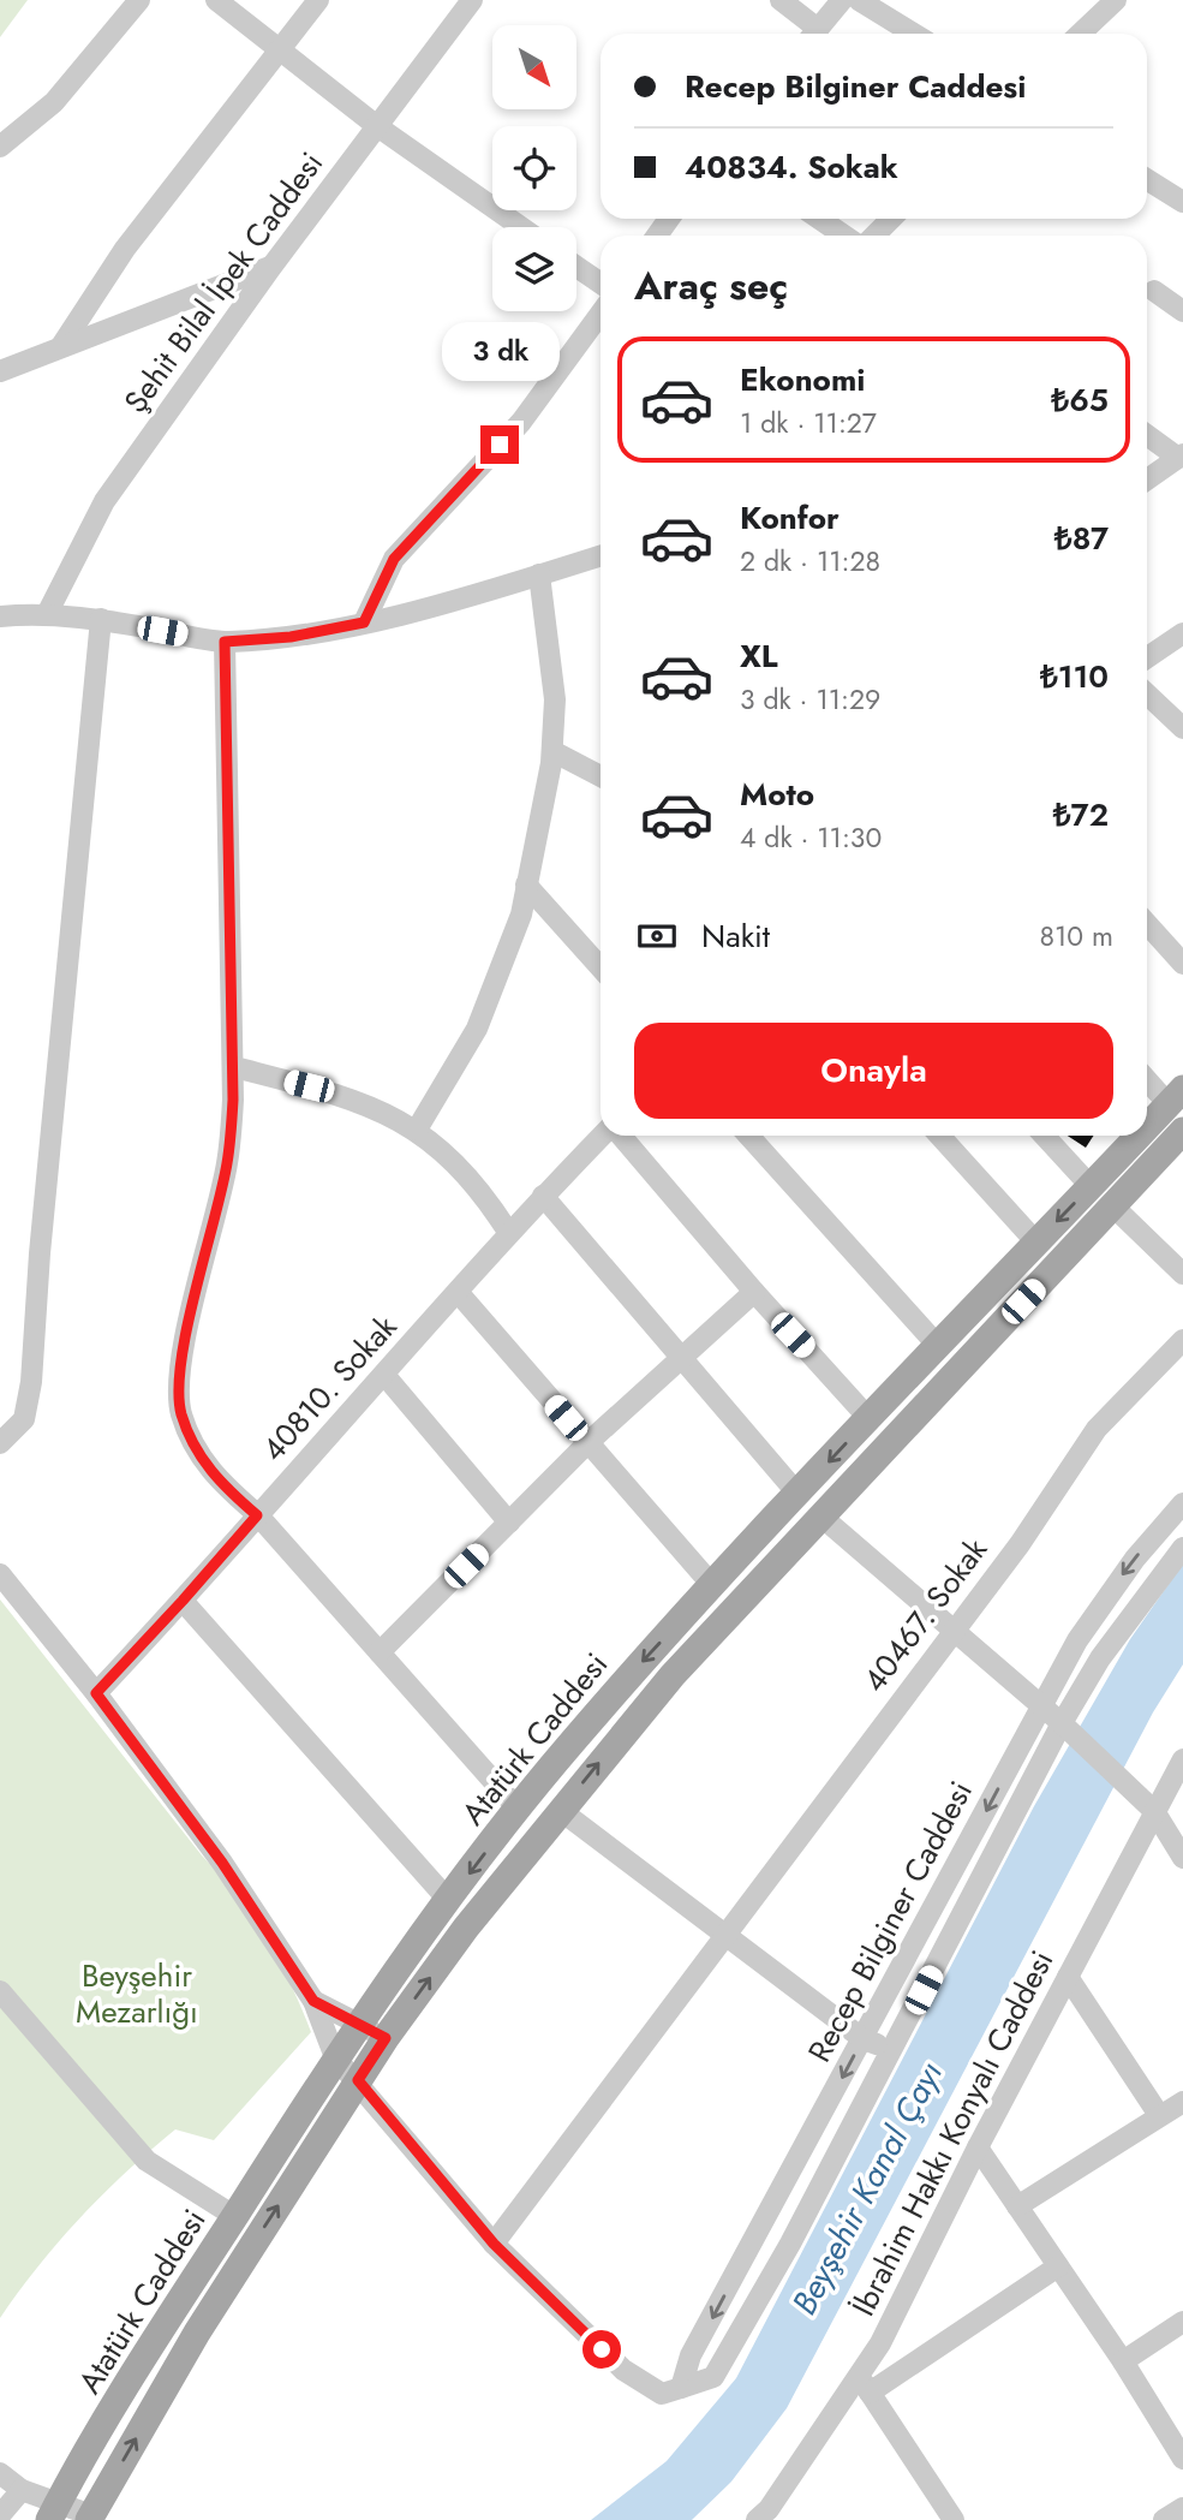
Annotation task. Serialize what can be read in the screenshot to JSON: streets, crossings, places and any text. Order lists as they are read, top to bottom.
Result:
{
  "streets": {
    "main road": ["Atatürk Caddesi"],
    "street": [
      "Şehit Bilal İpek Caddesi",
      "40810. Sokak",
      "40467. Sokak",
      "Recep Bilginer Caddesi",
      "İbrahim Hakkı Konyalı Caddesi"
    ]
  },
  "water": ["Beyşehir Kanal Çayı"],
  "parks": ["Beyşehir Mezarlığı"],
  "north": "bottom right",
  "page": {
    "banner": ["Recep Bilginer Caddesi", "40834. Sokak"],
    "heading": "Araç seç",
    "bubble": "3 dk",
    "list": [
      {
        "name": "Ekonomi",
        "note": "1 dk · 11:27",
        "value": "₺65"
      },
      {
        "name": "Konfor",
        "note": "2 dk · 11:28",
        "value": "₺87"
      },
      {
        "name": "XL",
        "note": "3 dk · 11:29",
        "value": "₺110"
      },
      {
        "name": "Moto",
        "note": "4 dk · 11:30",
        "value": "₺72"
      }
    ],
    "pay": ["Nakit", "810 m"],
    "buttons": "Onayla"
  }
}
